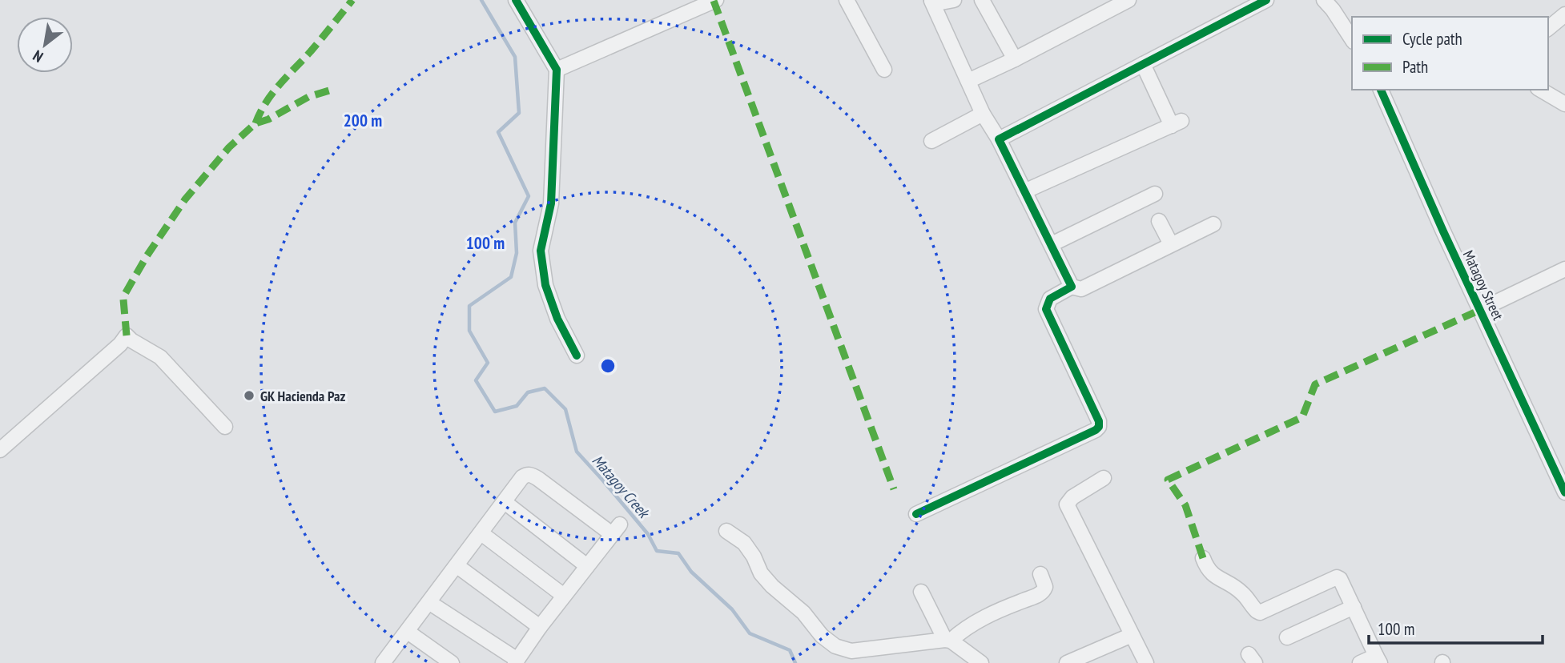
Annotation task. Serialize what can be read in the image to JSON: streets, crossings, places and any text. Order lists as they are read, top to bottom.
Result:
{
  "streets": {
    "street": ["Matagoy Street"]
  },
  "water": ["Matagoy Creek"],
  "places": ["GK Hacienda Paz"],
  "legend": ["Cycle path", "Path"],
  "scale_bar": "100 m",
  "north": "bottom left",
  "rings": ["200 m", "100 m"]
}
